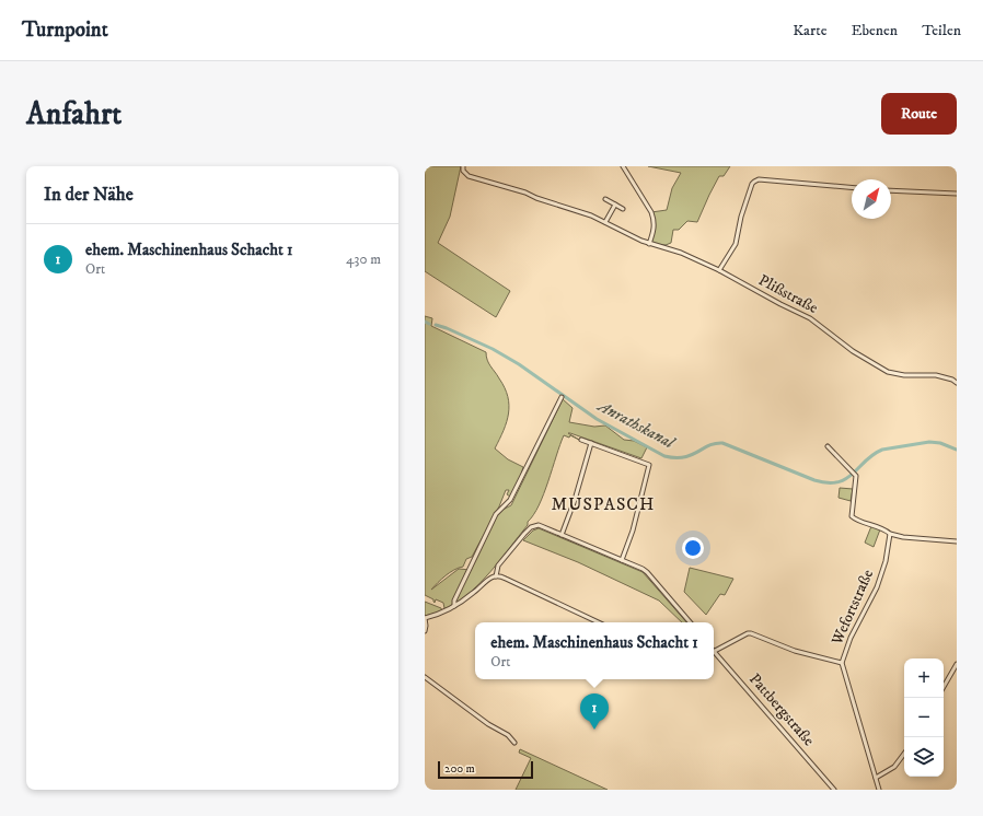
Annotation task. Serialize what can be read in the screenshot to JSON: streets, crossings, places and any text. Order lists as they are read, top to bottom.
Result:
{
  "streets": {
    "street": ["Plißstraße", "Wefortstraße", "Pattbergstraße"]
  },
  "districts": ["MUSPASCH"],
  "water": ["Anrathskanal"],
  "scale_bar": "200 m",
  "north": "top right",
  "page": {
    "header": "Turnpoint",
    "nav": ["Karte", "Ebenen", "Teilen"],
    "buttons": "Route",
    "title": "Anfahrt",
    "heading": "In der Nähe",
    "list": [
      {
        "mark": "1",
        "name": "ehem. Maschinenhaus Schacht 1",
        "note": "Ort",
        "value": "430 m"
      }
    ],
    "popup": ["ehem. Maschinenhaus Schacht 1", "Ort"],
    "map_buttons": ["+", "−"],
    "pins": "1",
    "scale": "200 m"
  }
}
